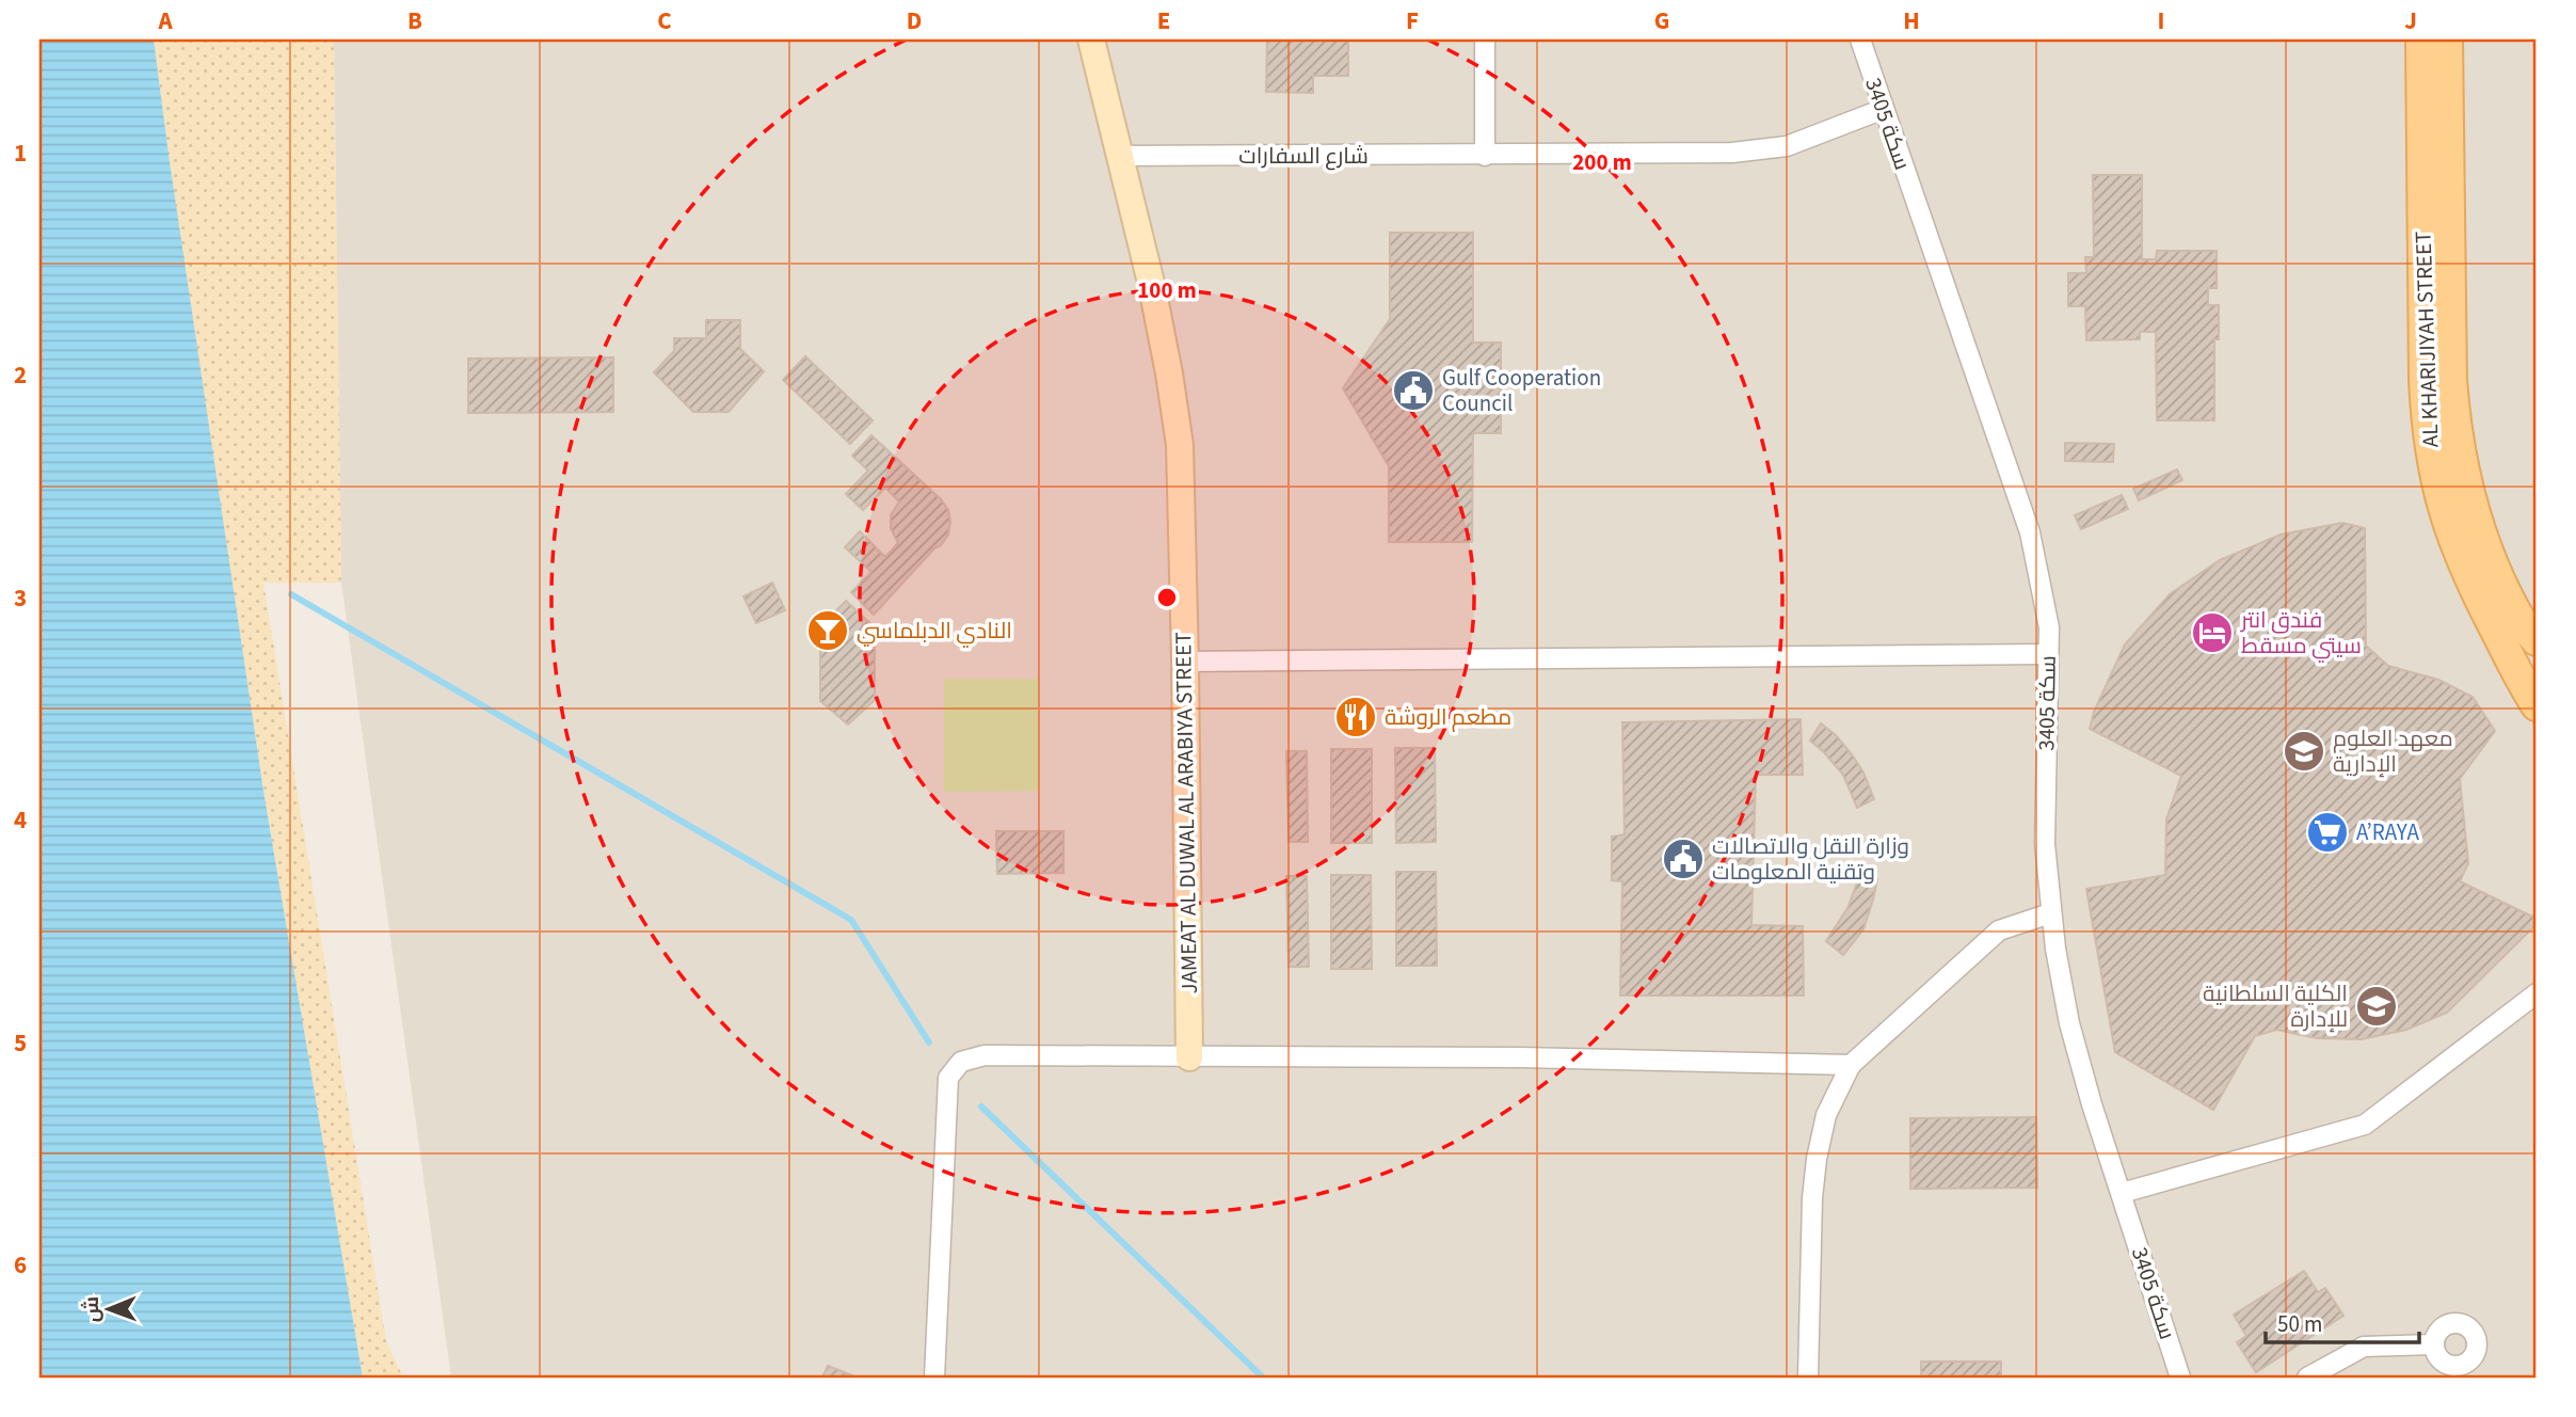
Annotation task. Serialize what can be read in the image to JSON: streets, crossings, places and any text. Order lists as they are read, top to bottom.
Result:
{
  "streets": {
    "main road": ["AL KHARIJIYAH STREET"],
    "street": ["سكة 3405", "شارع السفارات", "JAMEAT AL DUWAL AL ARABIYA STREET"]
  },
  "crossings": [
    ["سكة 3405", "شارع السفارات"],
    ["شارع السفارات", "JAMEAT AL DUWAL AL ARABIYA STREET"]
  ],
  "places": {
    "public building": ["Gulf Cooperation Council", "وزارة النقل والاتصالات وتقنية المعلومات"],
    "bar": ["النادي الدبلماسي"],
    "hotel": ["فندق انتر سيتي مسقط"],
    "restaurant": ["مطعم الروشة"],
    "school or university": ["معهد العلوم الإدارية", "الكلية السلطانية للإدارة"],
    "supermarket": ["A’RAYA"]
  },
  "scale_bar": "50 m",
  "north": "left",
  "grid": {
    "columns": [
      "A",
      "B",
      "C",
      "D",
      "E",
      "F",
      "G",
      "H",
      "I",
      "J"
    ],
    "rows": [
      "1",
      "2",
      "3",
      "4",
      "5",
      "6"
    ]
  },
  "rings": ["200 m", "100 m"]
}
